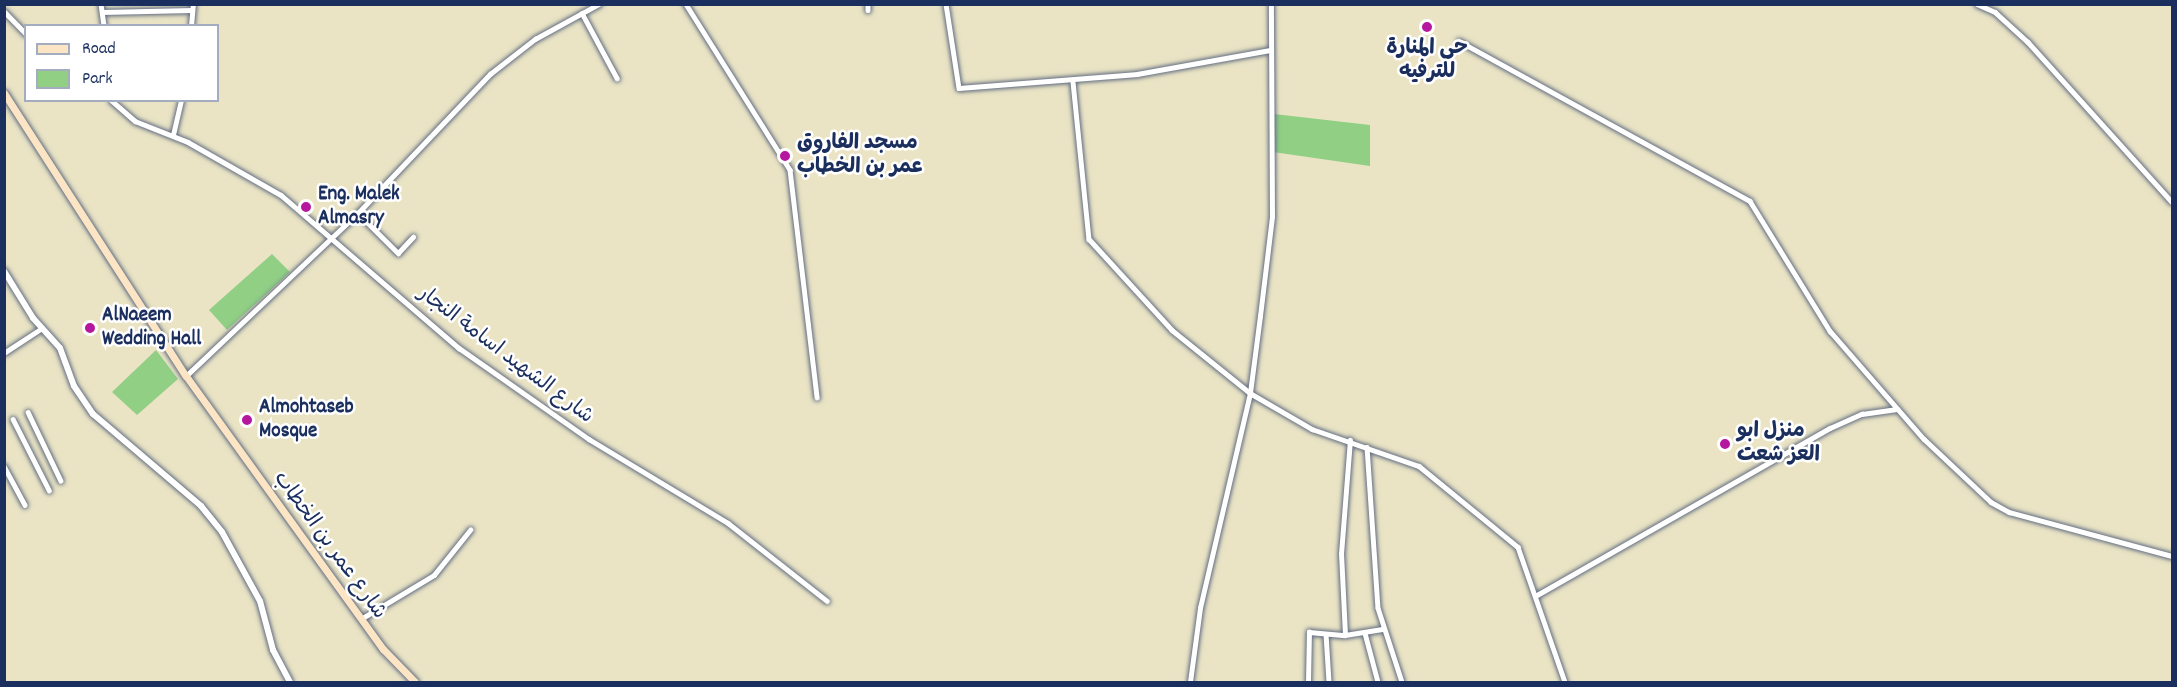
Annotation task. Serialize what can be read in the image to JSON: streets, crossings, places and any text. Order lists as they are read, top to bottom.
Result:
{
  "streets": {
    "main road": ["شارع عمر بن الخطاب"],
    "street": ["شارع الشهيد اسامة النجار"]
  },
  "places": [
    "حي المنارة للترفيه",
    "مسجد الفاروق عمر بن الخطاب",
    "Eng. Malek Almasry",
    "AlNaeem Wedding Hall",
    "Almohtaseb Mosque",
    "منزل ابو العز شعت"
  ],
  "legend": ["Road", "Park"]
}
